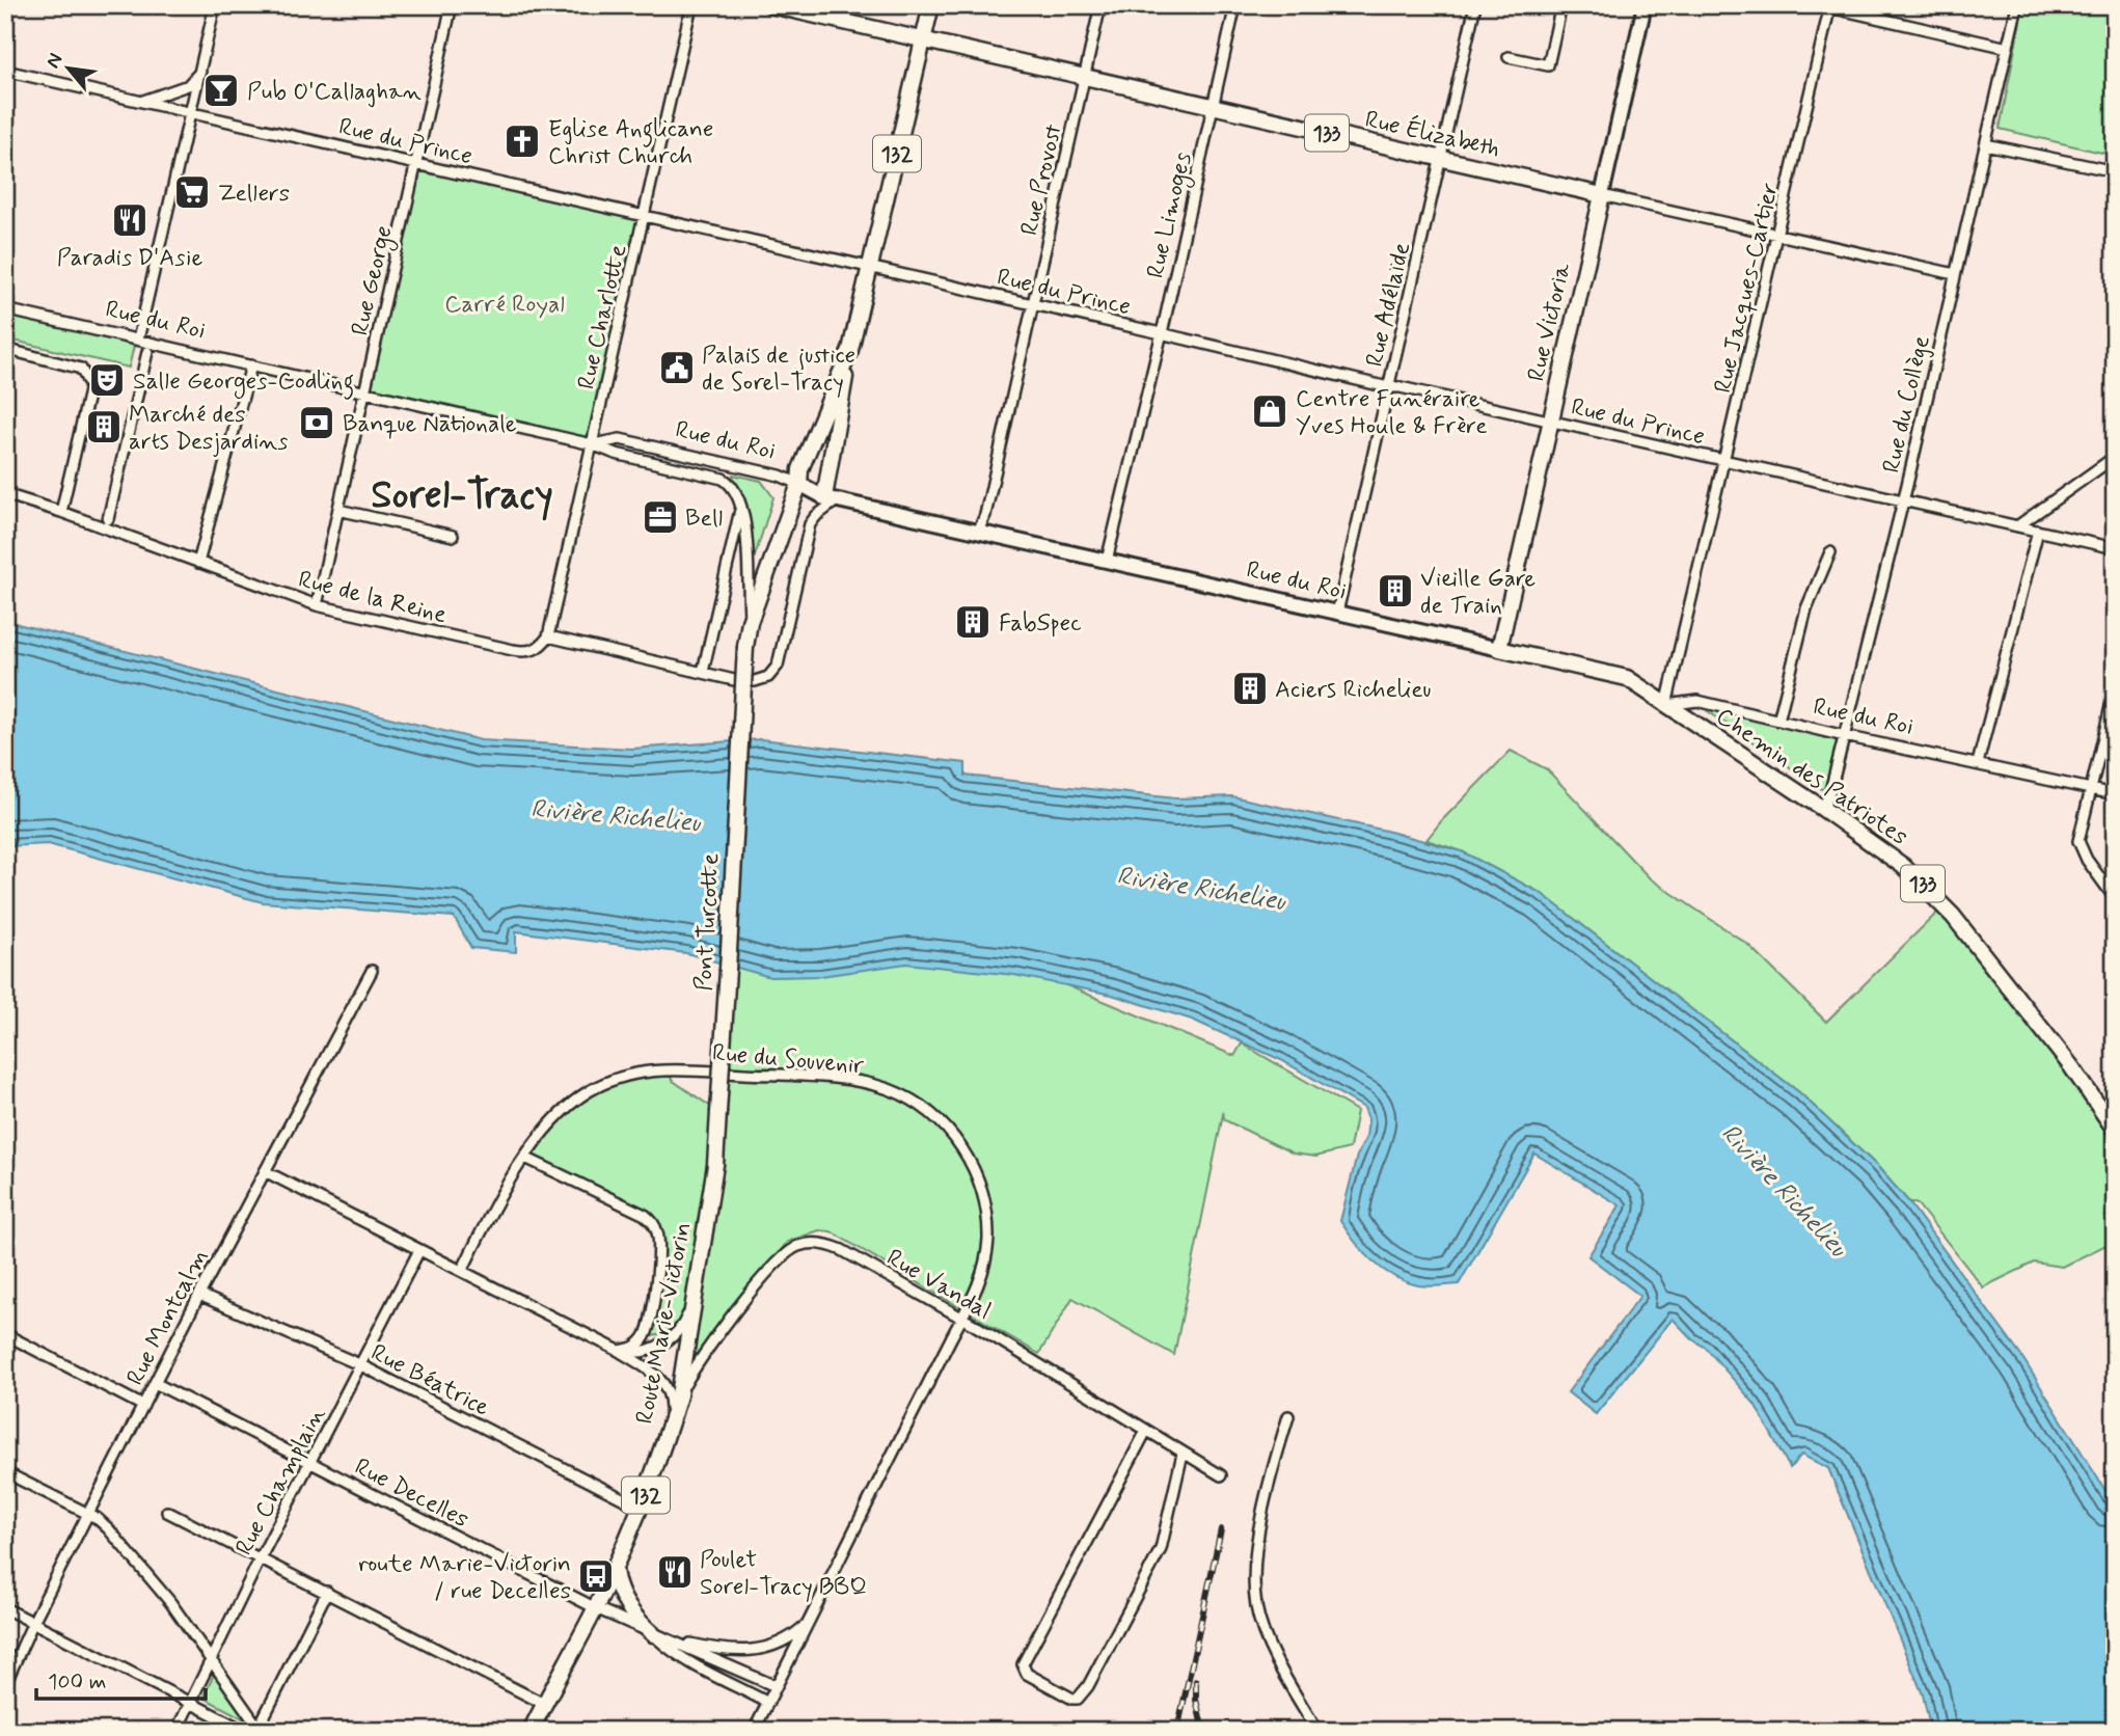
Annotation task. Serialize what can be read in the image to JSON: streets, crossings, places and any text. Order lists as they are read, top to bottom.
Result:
{
  "streets": {
    "main road": [
      "133",
      "Rue Élizabeth",
      "132",
      "Rue du Roi",
      "Rue Victoria",
      "Chemin des Patriotes",
      "Pont Turcotte",
      "Route Marie-Victorin"
    ],
    "street": [
      "Rue du Prince",
      "Rue Provost",
      "Rue Limoges",
      "Rue George",
      "Rue Jacques-Cartier",
      "Rue Adélaïde",
      "Rue Charlotte",
      "Rue du Collège",
      "Rue de la Reine",
      "Rue du Souvenir",
      "Rue Vandal",
      "Rue Montcalm",
      "Rue Béatrice",
      "Rue Champlain",
      "Rue Decelles"
    ]
  },
  "crossings": [
    ["Rue Élizabeth", "132"],
    ["Rue Élizabeth", "Rue Provost"],
    ["Rue Élizabeth", "Rue Limoges"],
    ["Rue Élizabeth", "Rue Jacques-Cartier"],
    ["Rue Élizabeth", "Rue Adélaïde"],
    ["Rue Élizabeth", "Rue Victoria"],
    ["Rue Élizabeth", "Rue du Collège"],
    ["Rue du Prince", "132"],
    ["Rue du Prince", "Rue Provost"],
    ["Rue du Prince", "Rue Limoges"],
    ["Rue du Prince", "Rue George"],
    ["Rue du Prince", "Rue Jacques-Cartier"],
    ["Rue du Prince", "Rue Adélaïde"],
    ["Rue du Prince", "Rue Charlotte"],
    ["Rue du Prince", "Rue Victoria"],
    ["Rue du Prince", "Rue du Collège"],
    ["132", "Rue du Roi"],
    ["132", "Pont Turcotte"],
    ["Rue Provost", "Rue du Roi"],
    ["Rue Limoges", "Rue du Roi"],
    ["Rue George", "Rue du Roi"],
    ["Rue George", "Rue de la Reine"],
    ["Rue Jacques-Cartier", "Rue du Roi"],
    ["Rue Jacques-Cartier", "Chemin des Patriotes"],
    ["Rue Adélaïde", "Rue du Roi"],
    ["Rue Charlotte", "Rue du Roi"],
    ["Rue Charlotte", "Rue de la Reine"],
    ["Rue du Roi", "Rue Victoria"],
    ["Rue du Roi", "Rue du Collège"],
    ["Rue du Roi", "Chemin des Patriotes"],
    ["Rue du Roi", "Pont Turcotte"],
    ["Rue du Collège", "Chemin des Patriotes"],
    ["Pont Turcotte", "Route Marie-Victorin"],
    ["Rue du Souvenir", "Rue Vandal"],
    ["Rue du Souvenir", "Rue Decelles"],
    ["Rue Vandal", "Route Marie-Victorin"],
    ["Rue Montcalm", "Rue Béatrice"],
    ["Rue Montcalm", "Rue Decelles"],
    ["Route Marie-Victorin", "Rue Béatrice"],
    ["Route Marie-Victorin", "Rue Decelles"],
    ["Rue Béatrice", "Rue Champlain"],
    ["Rue Champlain", "Rue Decelles"]
  ],
  "districts": ["Sorel-Tracy"],
  "water": ["Rivière Richelieu"],
  "parks": ["Carré Royal"],
  "places": {
    "bar": ["Pub O'Callaghan"],
    "church": ["Eglise Anglicane Christ Church"],
    "supermarket": ["Zellers"],
    "restaurant": ["Paradis D'Asie", "Poulet Sorel-Tracy BBQ"],
    "public building": ["Palais de justice de Sorel-Tracy"],
    "theatre": ["Salle Georges-Codling"],
    "shop": ["Centre Funéraire Yves Houle & Frère"],
    "bank": ["Banque Nationale"],
    "building": [
      "Marché des arts Desjardins",
      "Vieille Gare de Train",
      "FabSpec",
      "Aciers Richelieu"
    ],
    "office": ["Bell"],
    "bus stop": ["route Marie-Victorin / rue Decelles"]
  },
  "scale_bar": "100 m",
  "north": "top left"
}
